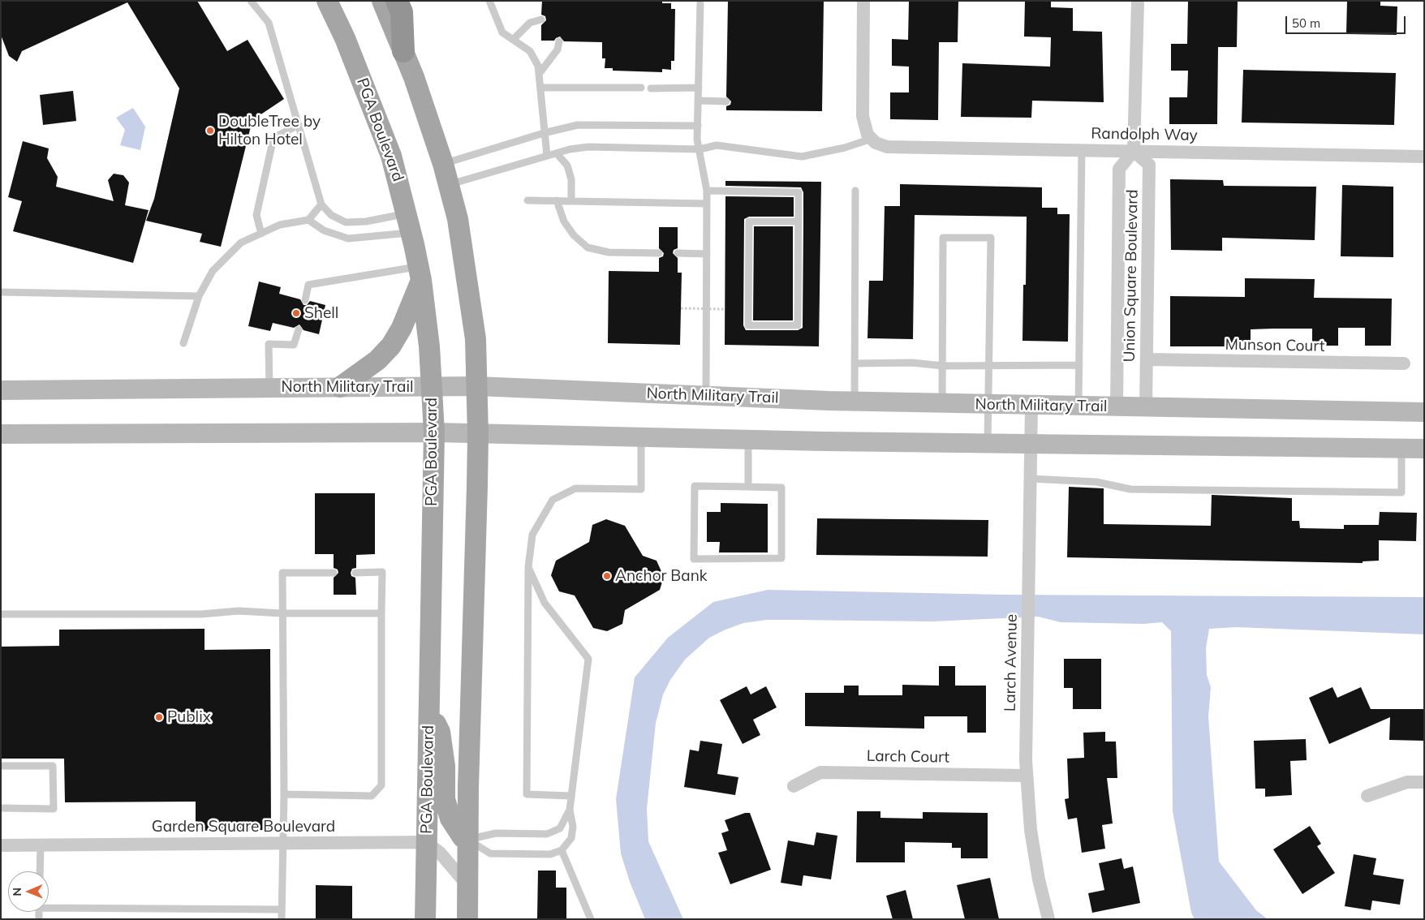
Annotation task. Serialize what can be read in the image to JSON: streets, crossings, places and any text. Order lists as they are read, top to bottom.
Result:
{
  "streets": {
    "main road": ["PGA Boulevard", "North Military Trail"],
    "street": [
      "Randolph Way",
      "Union Square Boulevard",
      "Munson Court",
      "Larch Avenue",
      "Larch Court",
      "Garden Square Boulevard"
    ]
  },
  "crossings": [
    ["PGA Boulevard", "North Military Trail"],
    ["PGA Boulevard", "Garden Square Boulevard"],
    ["Randolph Way", "Union Square Boulevard"],
    ["Union Square Boulevard", "Munson Court"],
    ["Union Square Boulevard", "North Military Trail"],
    ["North Military Trail", "Larch Avenue"],
    ["Larch Avenue", "Larch Court"]
  ],
  "places": [
    "DoubleTree by Hilton Hotel",
    "Shell",
    "Anchor Bank",
    "Publix"
  ],
  "scale_bar": "50 m",
  "north": "left"
}
